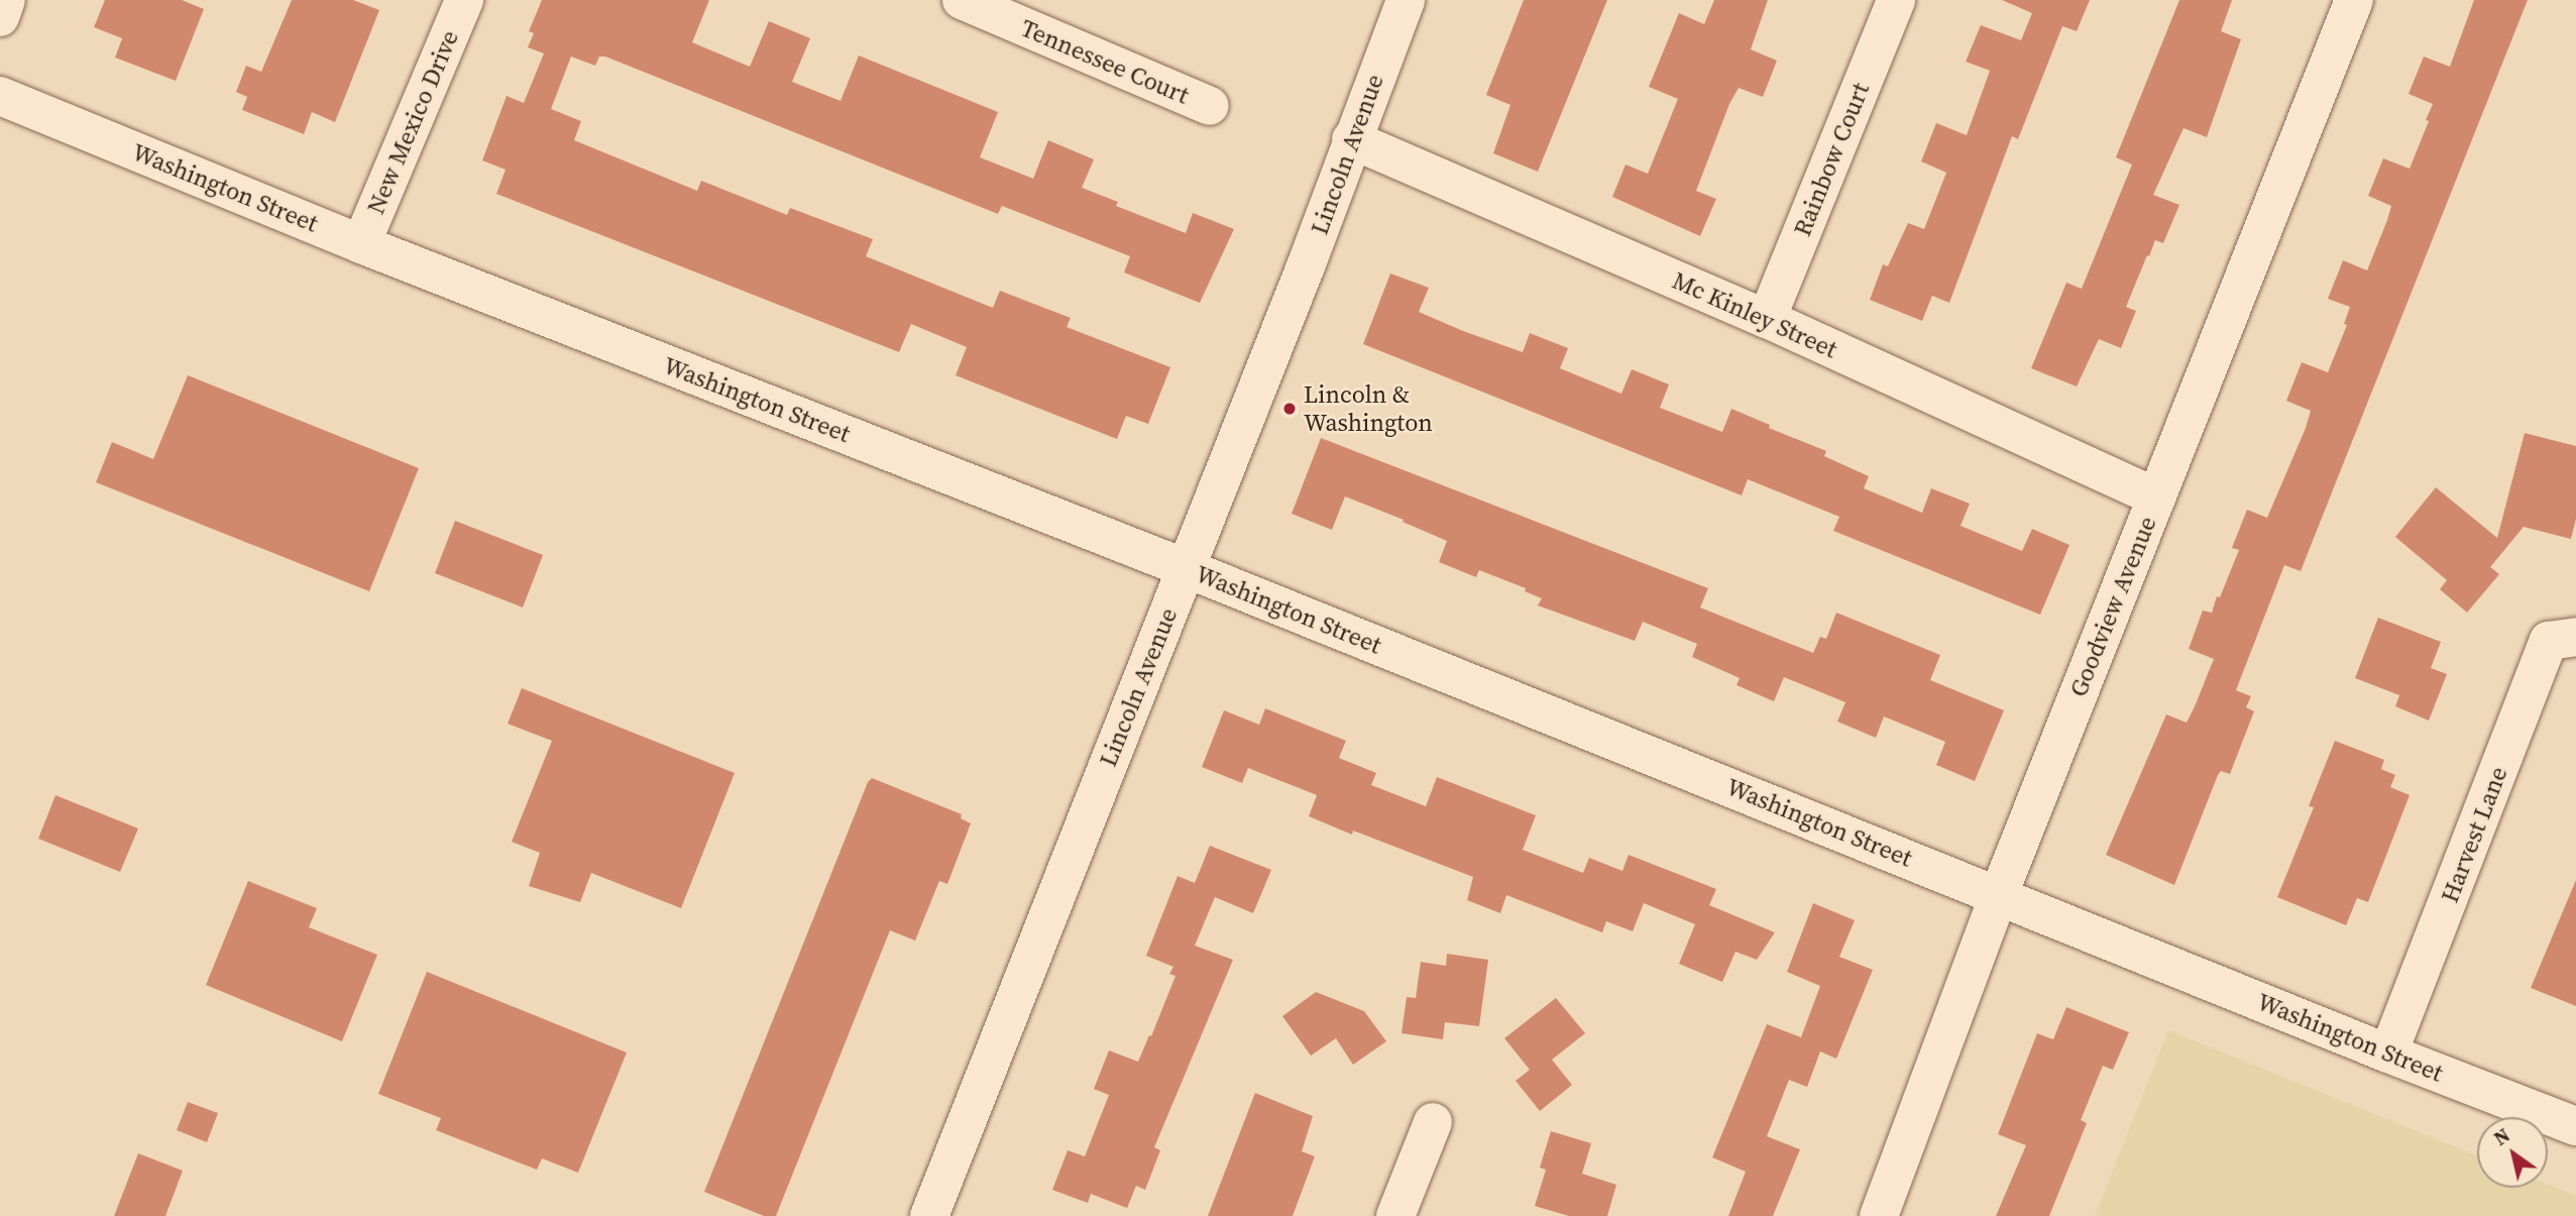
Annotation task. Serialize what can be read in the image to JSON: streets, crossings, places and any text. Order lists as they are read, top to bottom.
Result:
{
  "streets": {
    "street": [
      "Tennessee Court",
      "New Mexico Drive",
      "Lincoln Avenue",
      "Rainbow Court",
      "Washington Street",
      "Mc Kinley Street",
      "Goodview Avenue",
      "Harvest Lane"
    ]
  },
  "crossings": [
    ["New Mexico Drive", "Washington Street"],
    ["Lincoln Avenue", "Washington Street"],
    ["Lincoln Avenue", "Mc Kinley Street"],
    ["Rainbow Court", "Mc Kinley Street"],
    ["Washington Street", "Goodview Avenue"],
    ["Washington Street", "Harvest Lane"],
    ["Mc Kinley Street", "Goodview Avenue"]
  ],
  "places": ["Lincoln & Washington"],
  "north": "top left"
}
